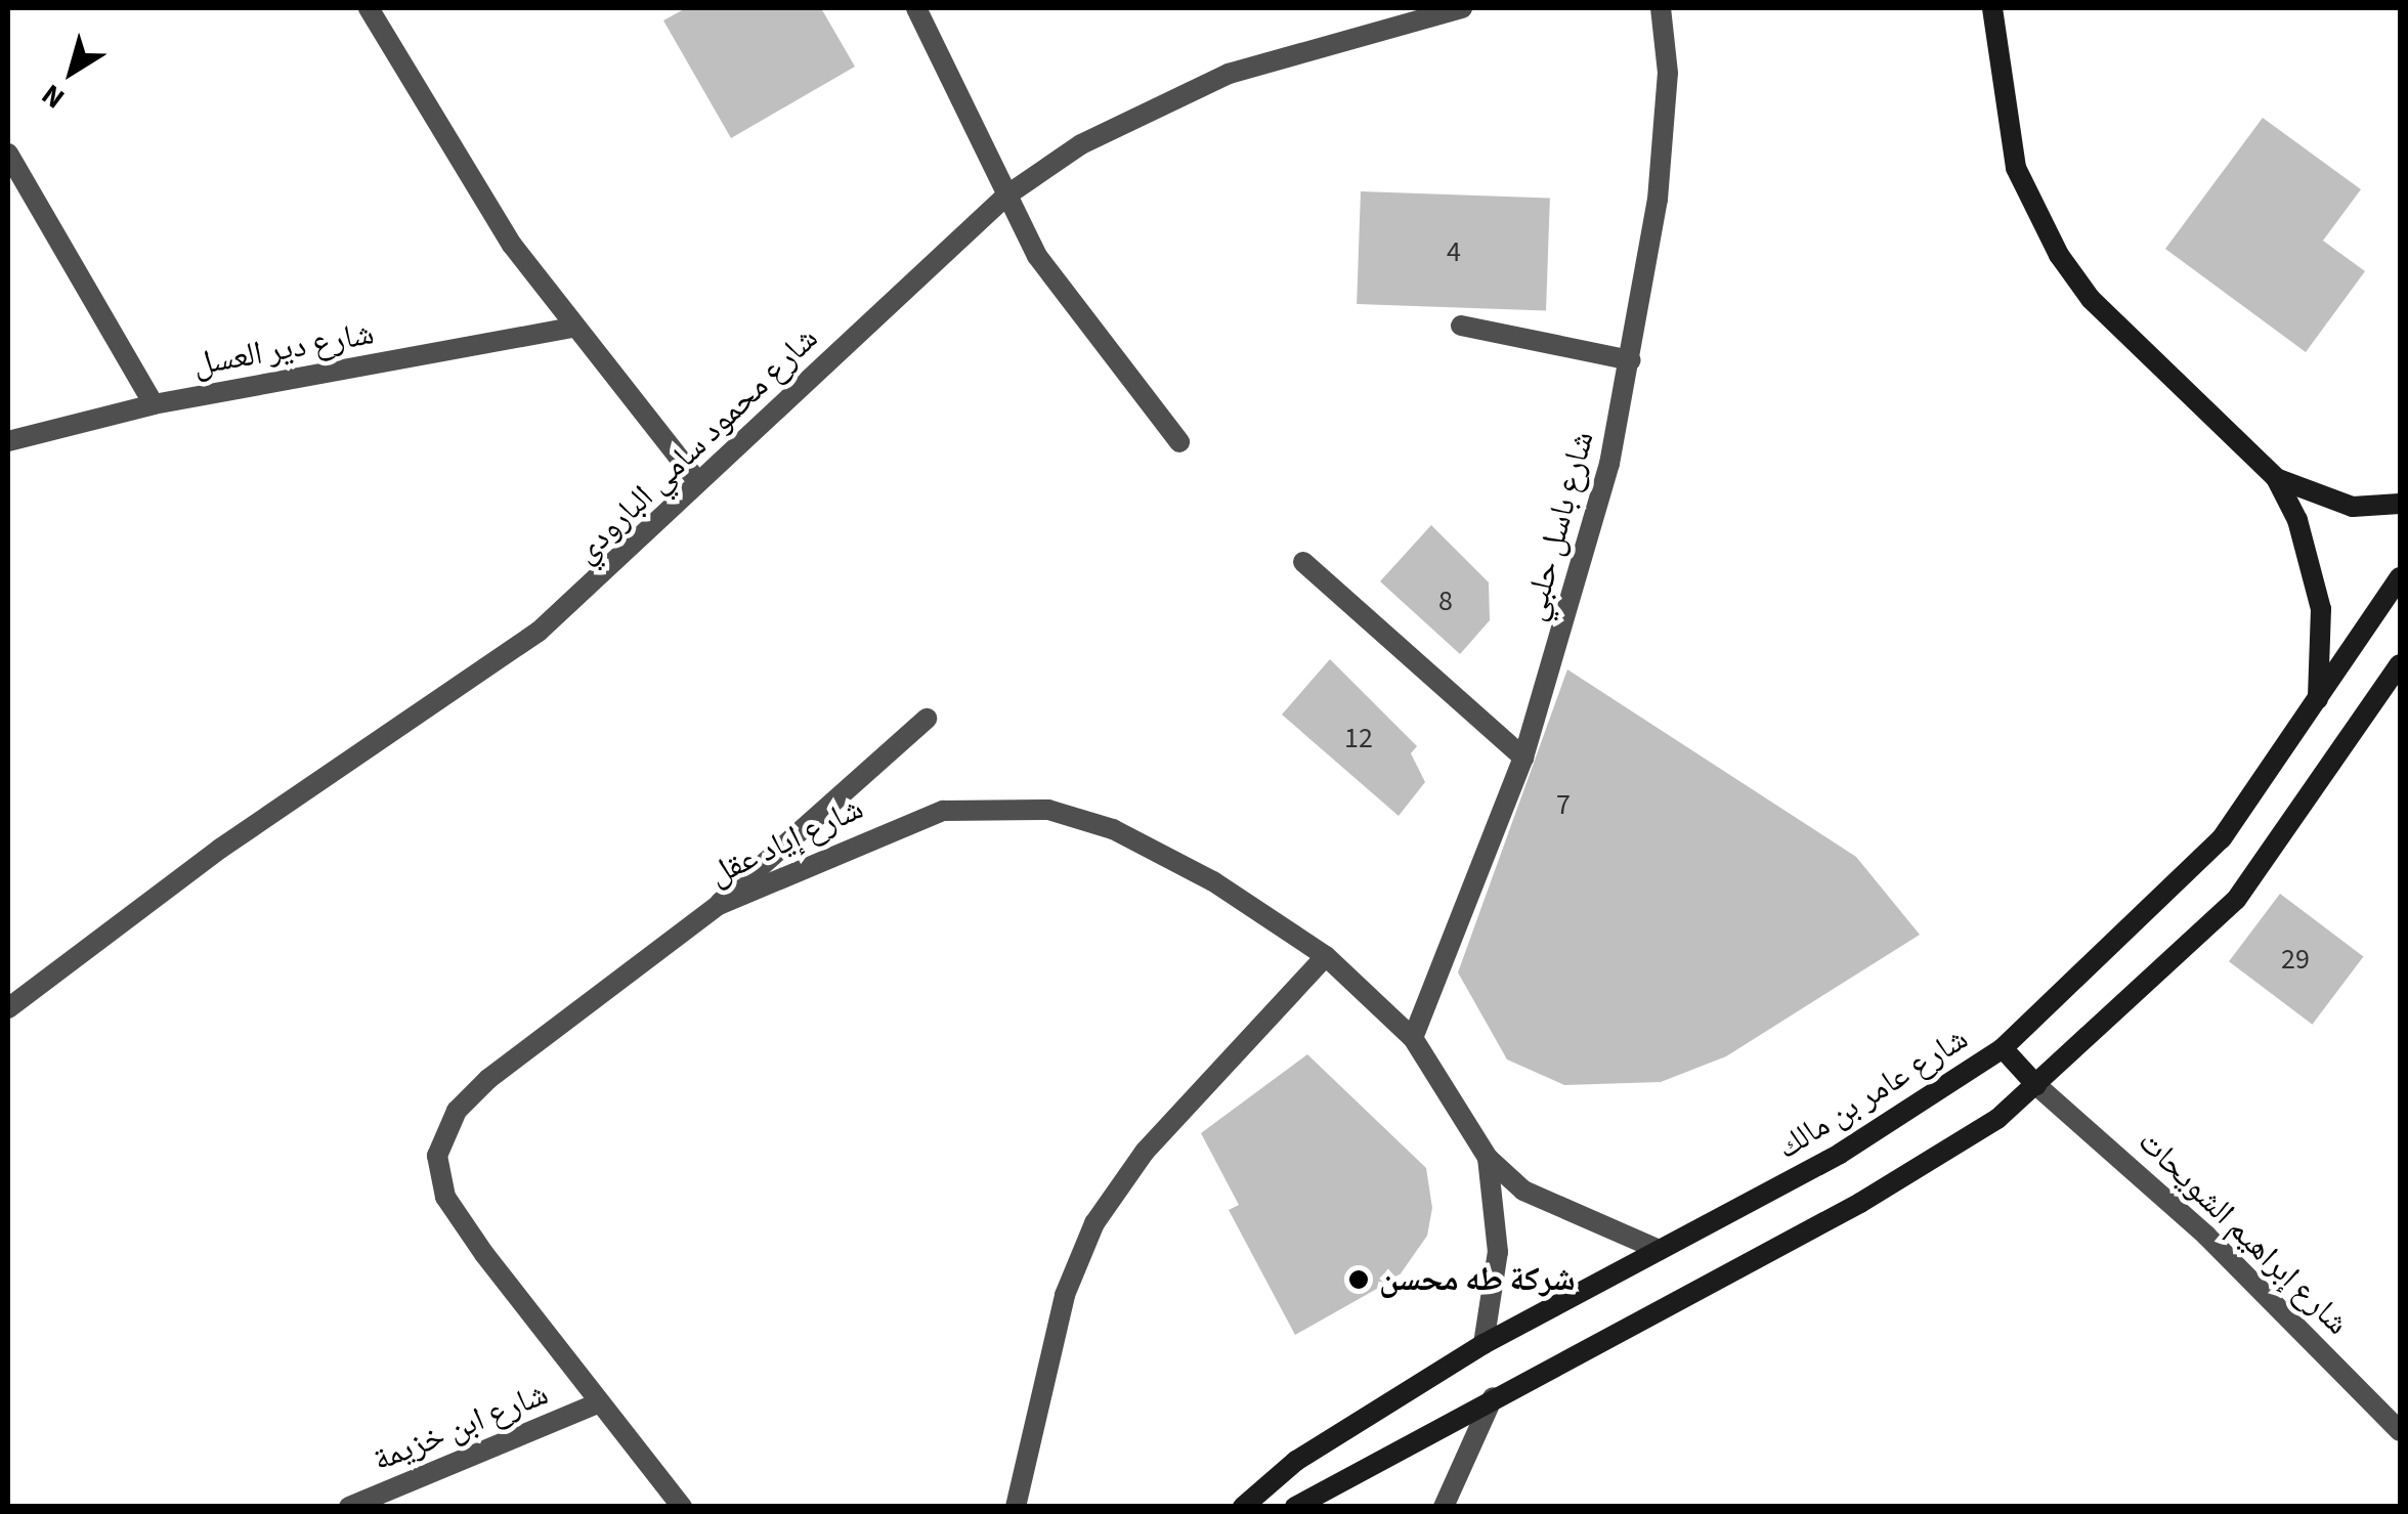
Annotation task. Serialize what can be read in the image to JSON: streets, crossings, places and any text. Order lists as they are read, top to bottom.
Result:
{
  "streets": {
    "street": [
      "شارع دير العسل",
      "شارع محمود سامي البارودي",
      "شارع باسل حلبي",
      "شارع إياد عقل",
      "شارع عامر بن مالك",
      "شارع إبراهيم الشويحات",
      "شارع ابن خزيمة"
    ]
  },
  "crossings": [
    ["شارع باسل حلبي", "شارع إياد عقل"],
    ["شارع إياد عقل", "شارع عامر بن مالك"],
    ["شارع إياد عقل", "شارع ابن خزيمة"]
  ],
  "places": ["شركة طه محسن"],
  "house_numbers": [
    "4",
    "8",
    "12",
    "7",
    "29"
  ],
  "north": "bottom left"
}
